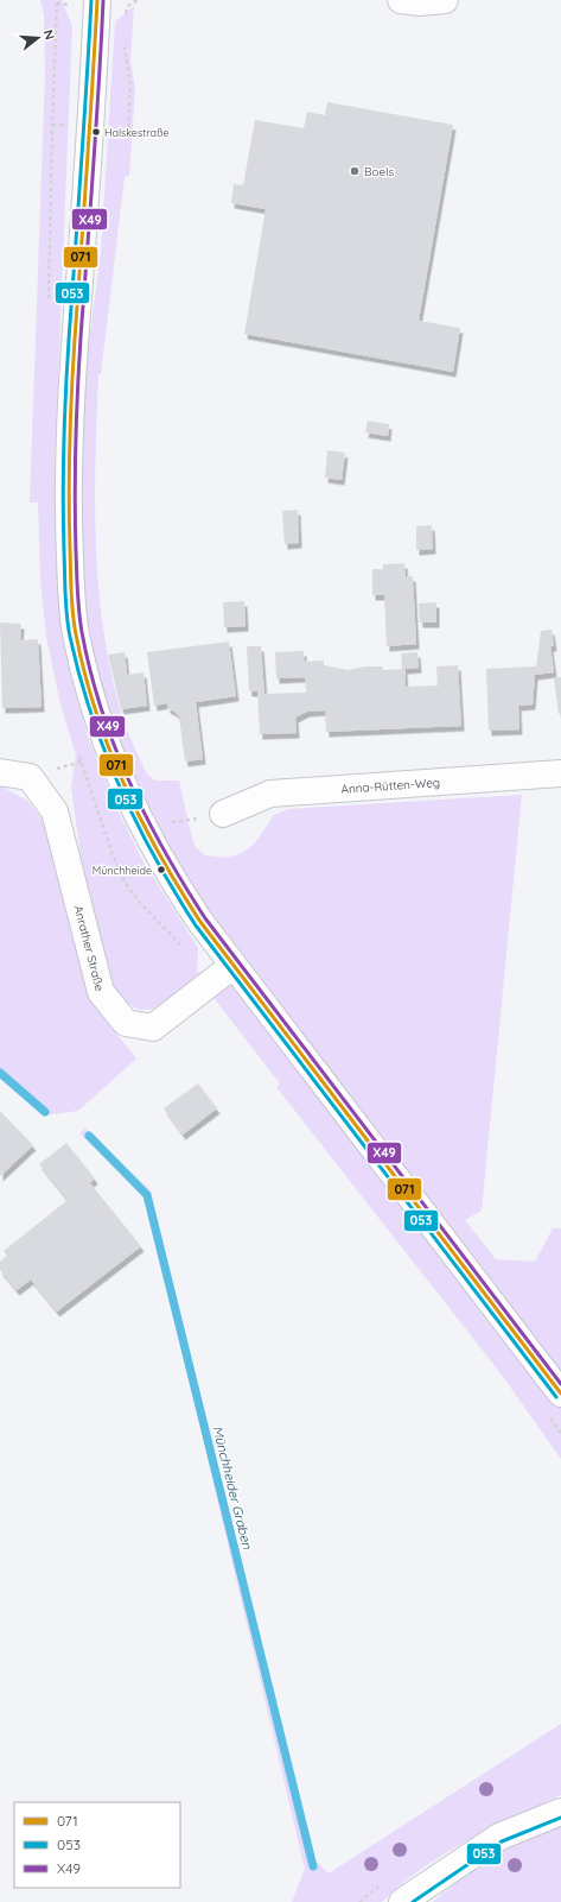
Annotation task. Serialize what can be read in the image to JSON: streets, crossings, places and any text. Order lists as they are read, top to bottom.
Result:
{
  "streets": {
    "street": ["Anna-Rütten-Weg", "Anrather Straße"]
  },
  "water": ["Münchheider Graben"],
  "places": ["Halskestraße", "Boels", "Münchheide"],
  "lines": ["transit line 071", "transit line 053", "transit line X49"],
  "legend": ["071", "053", "X49"],
  "north": "right"
}
